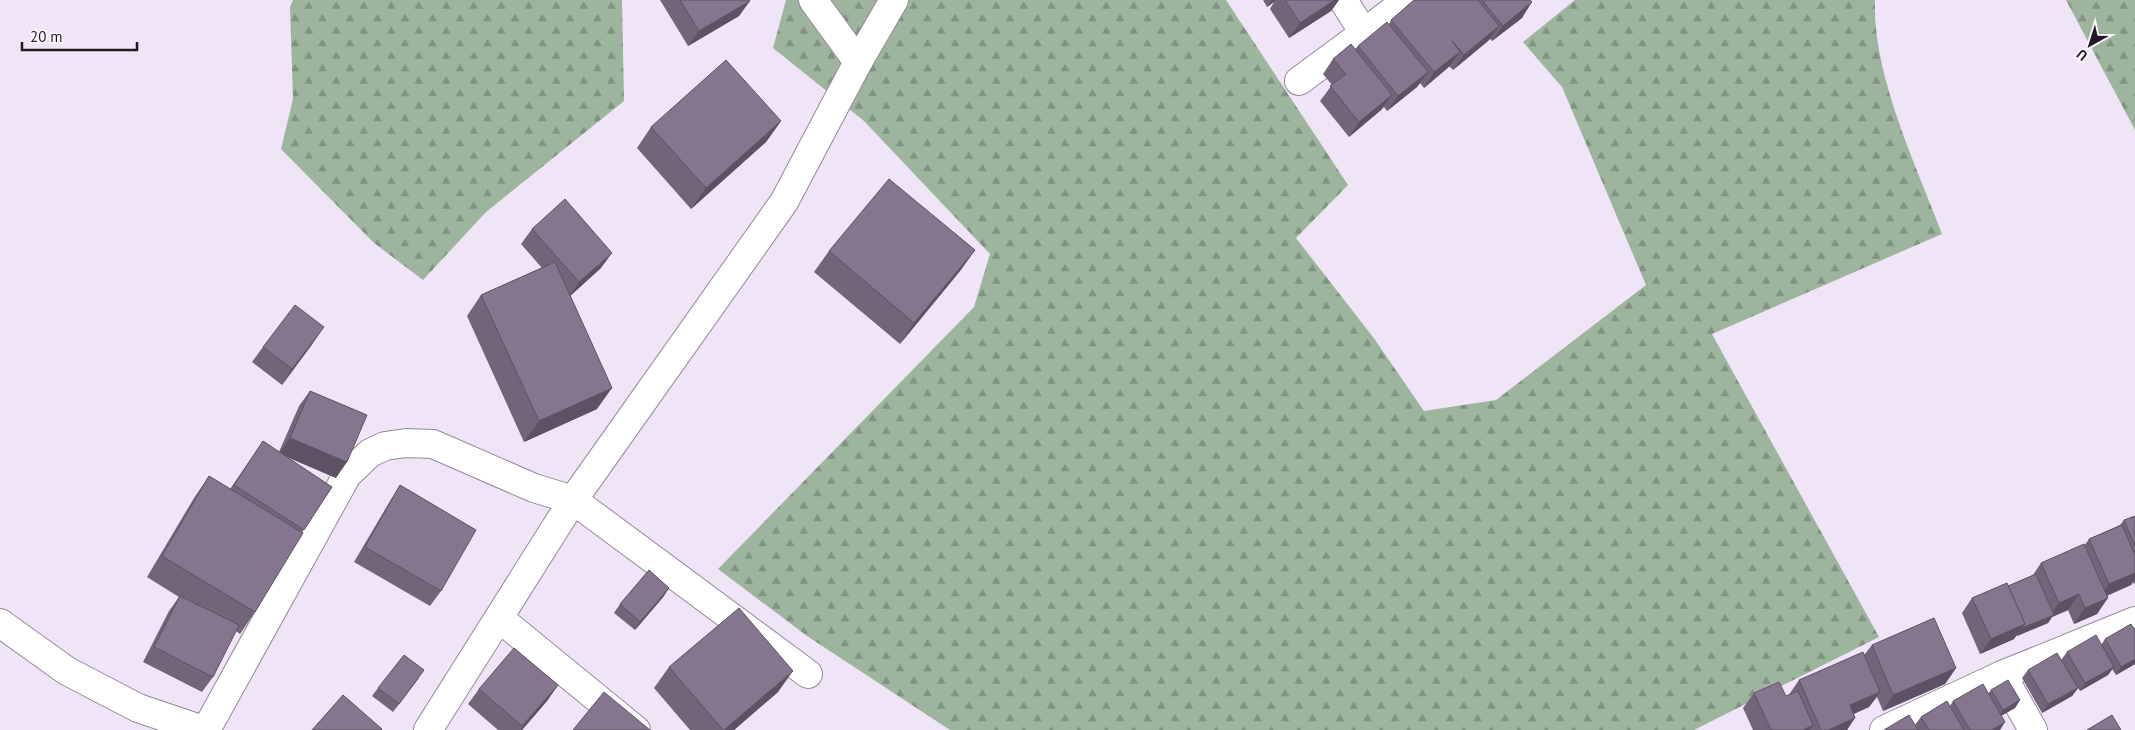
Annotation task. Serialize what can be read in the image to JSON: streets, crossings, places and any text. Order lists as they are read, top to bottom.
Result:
{
  "scale_bar": "20 m",
  "north": "bottom left"
}
